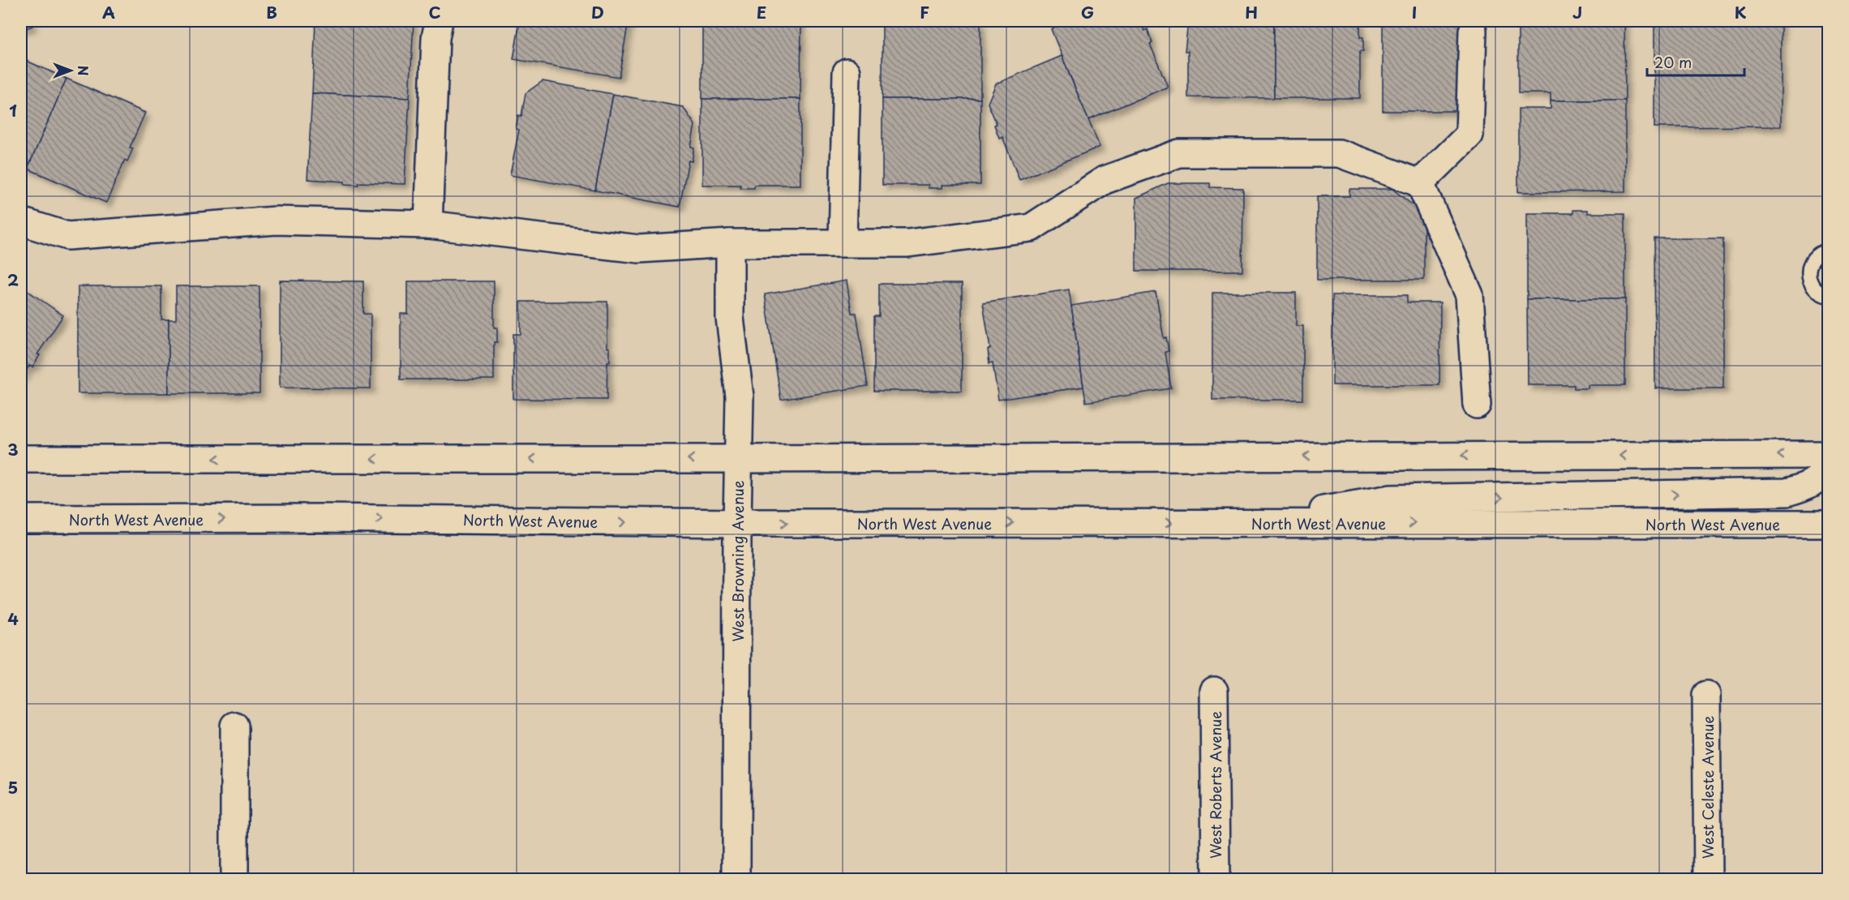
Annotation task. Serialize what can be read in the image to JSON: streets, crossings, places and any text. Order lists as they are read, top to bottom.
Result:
{
  "streets": {
    "main road": [
      "North West Avenue",
      "West Browning Avenue",
      "West Roberts Avenue",
      "West Celeste Avenue"
    ]
  },
  "crossings": [
    ["North West Avenue", "West Browning Avenue"]
  ],
  "scale_bar": "20 m",
  "north": "right",
  "grid": {
    "columns": [
      "A",
      "B",
      "C",
      "D",
      "E",
      "F",
      "G",
      "H",
      "I",
      "J",
      "K"
    ],
    "rows": [
      "1",
      "2",
      "3",
      "4",
      "5"
    ]
  }
}
